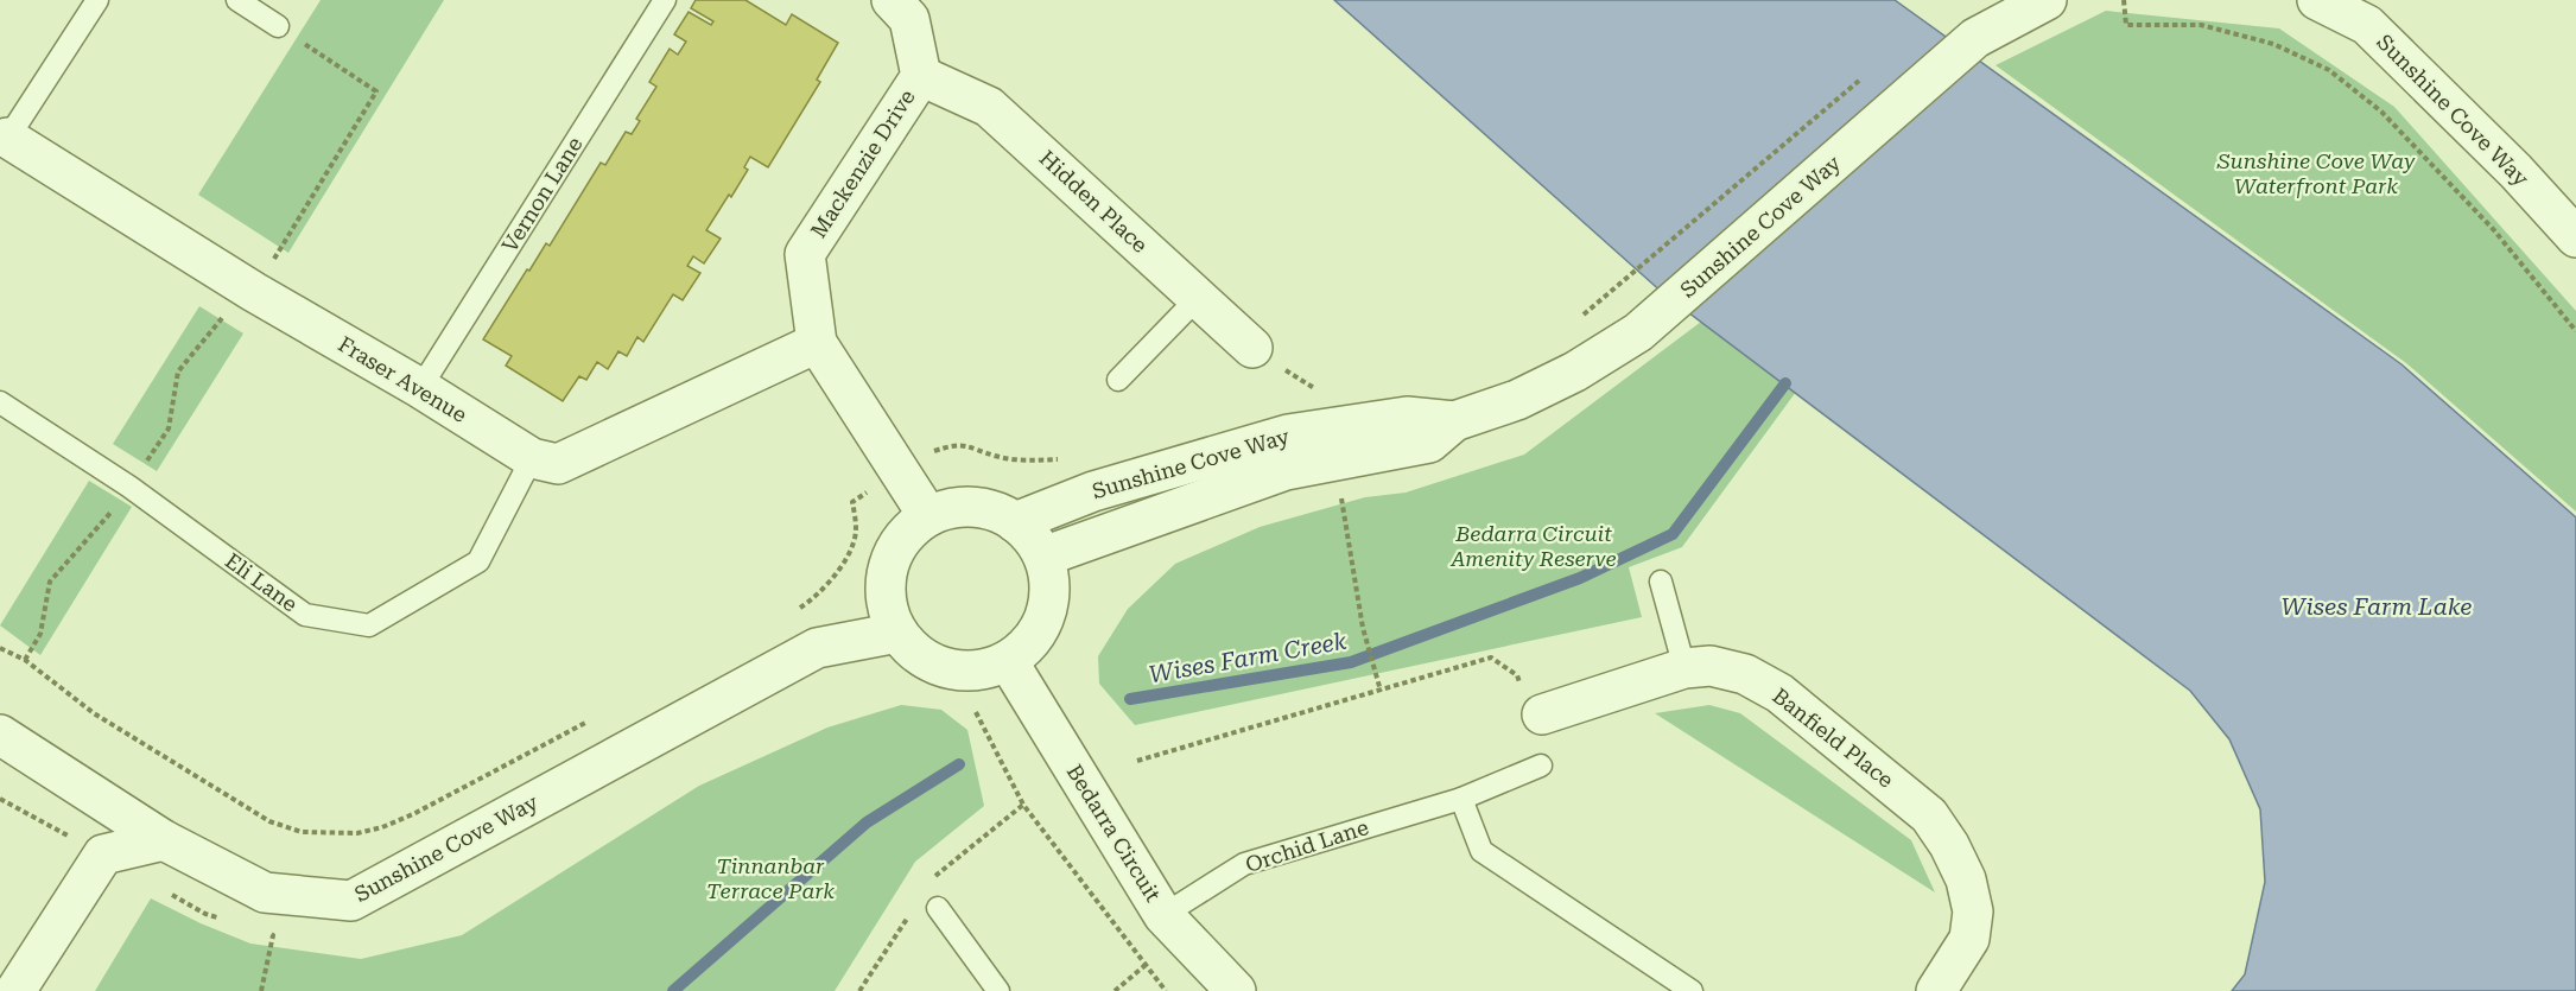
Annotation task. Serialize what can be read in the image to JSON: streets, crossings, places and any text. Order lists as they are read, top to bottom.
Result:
{
  "streets": {
    "street": [
      "Sunshine Cove Way",
      "Mackenzie Drive",
      "Hidden Place",
      "Fraser Avenue",
      "Banfield Place",
      "Bedarra Circuit"
    ],
    "lane": ["Vernon Lane", "Eli Lane", "Orchid Lane"]
  },
  "crossings": [
    ["Sunshine Cove Way", "Mackenzie Drive"],
    ["Sunshine Cove Way", "Bedarra Circuit"],
    ["Mackenzie Drive", "Hidden Place"],
    ["Mackenzie Drive", "Fraser Avenue"],
    ["Mackenzie Drive", "Bedarra Circuit"],
    ["Vernon Lane", "Fraser Avenue"],
    ["Fraser Avenue", "Eli Lane"],
    ["Bedarra Circuit", "Orchid Lane"]
  ],
  "water": ["Wises Farm Lake", "Wises Farm Creek"],
  "parks": ["Sunshine Cove Way Waterfront Park", "Bedarra Circuit Amenity Reserve", "Tinnanbar Terrace Park"]
}
